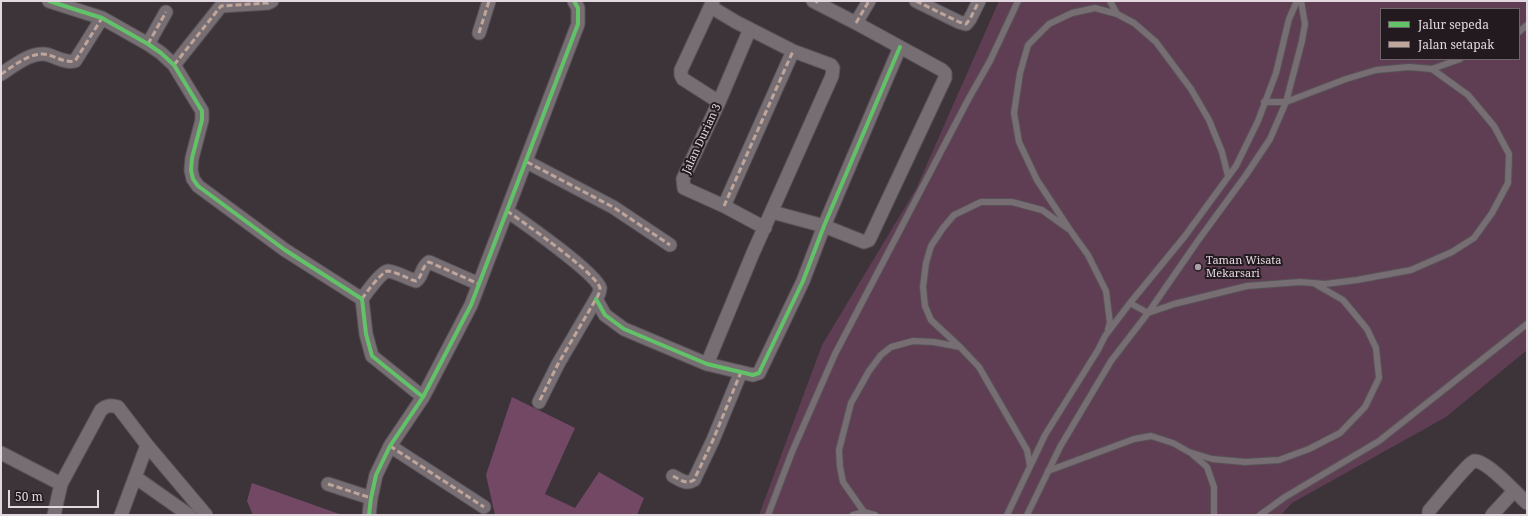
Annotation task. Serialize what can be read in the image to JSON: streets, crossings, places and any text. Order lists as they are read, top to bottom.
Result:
{
  "streets": {
    "street": ["Jalan Durian 3"]
  },
  "places": ["Taman Wisata Mekarsari"],
  "legend": ["Jalur sepeda", "Jalan setapak"],
  "scale_bar": "50 m"
}
